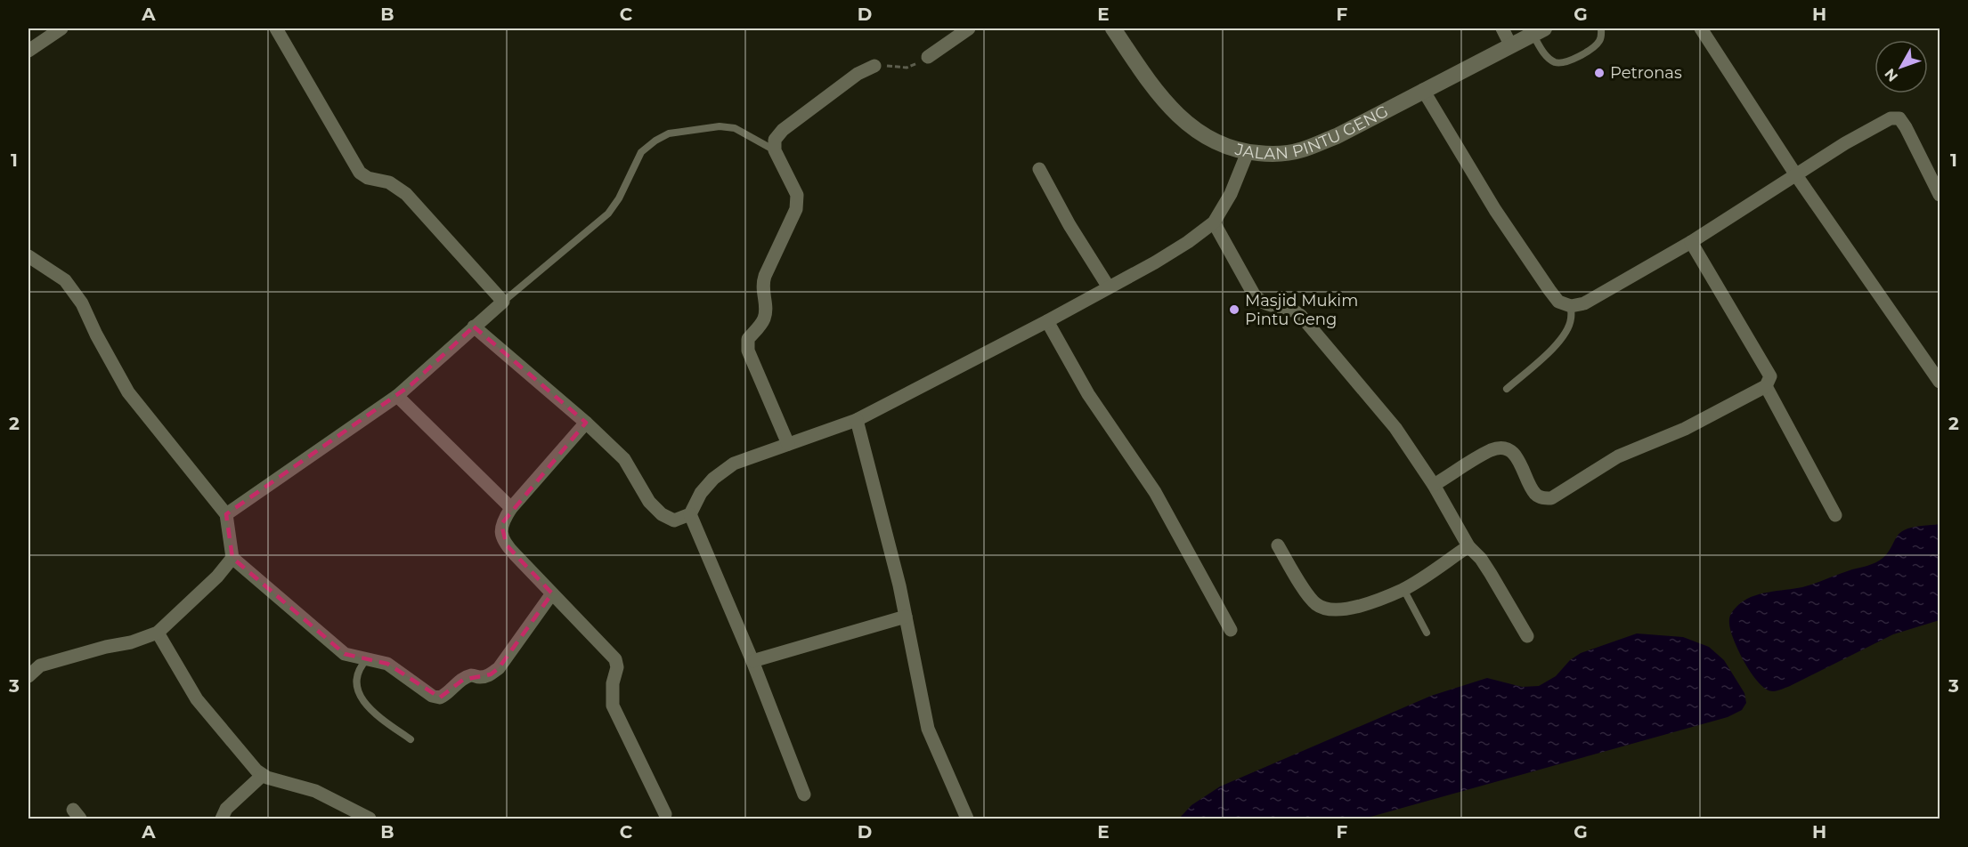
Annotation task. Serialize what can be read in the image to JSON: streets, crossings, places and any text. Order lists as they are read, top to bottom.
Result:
{
  "streets": {
    "main road": ["JALAN PINTU GENG"]
  },
  "places": ["Petronas", "Masjid Mukim Pintu Geng"],
  "north": "bottom left",
  "grid": {
    "columns": [
      "A",
      "B",
      "C",
      "D",
      "E",
      "F",
      "G",
      "H"
    ],
    "rows": ["1", "2", "3"]
  }
}
